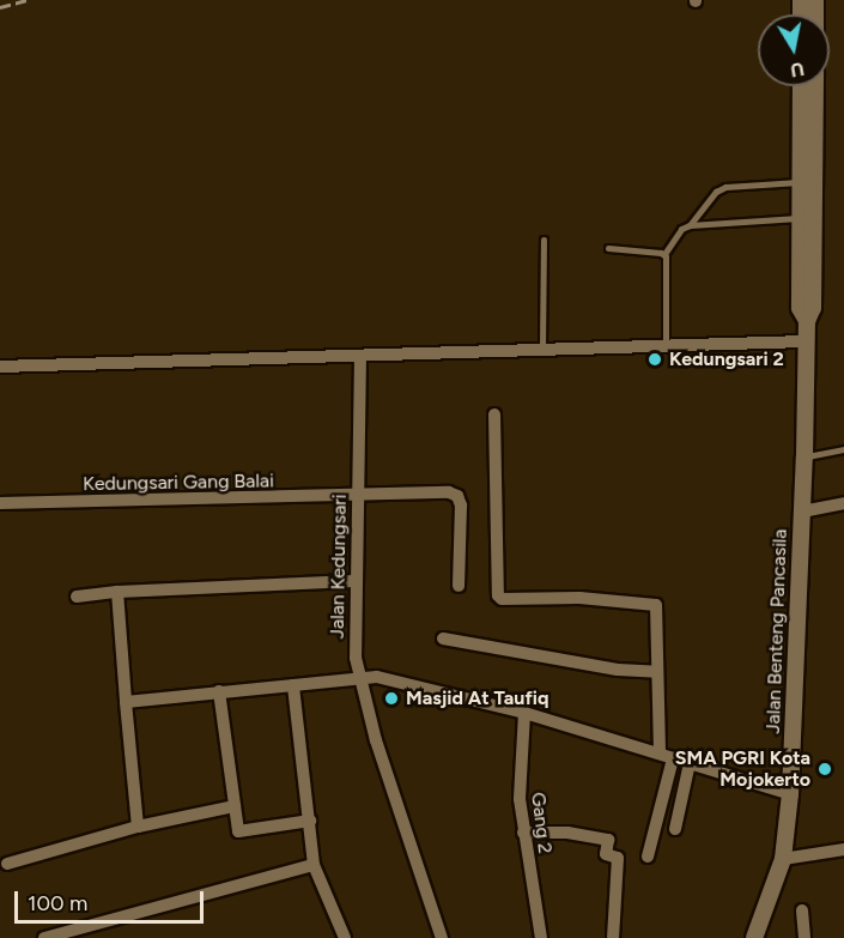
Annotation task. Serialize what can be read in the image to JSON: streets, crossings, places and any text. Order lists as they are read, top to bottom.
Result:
{
  "streets": {
    "street": [
      "Kedungsari Gang Balai",
      "Jalan Kedungsari",
      "Jalan Benteng Pancasila",
      "Gang 2"
    ]
  },
  "crossings": [
    ["Kedungsari Gang Balai", "Jalan Kedungsari"]
  ],
  "places": ["Kedungsari 2", "Masjid At Taufiq", "SMA PGRI Kota Mojokerto"],
  "scale_bar": "100 m",
  "north": "bottom"
}
